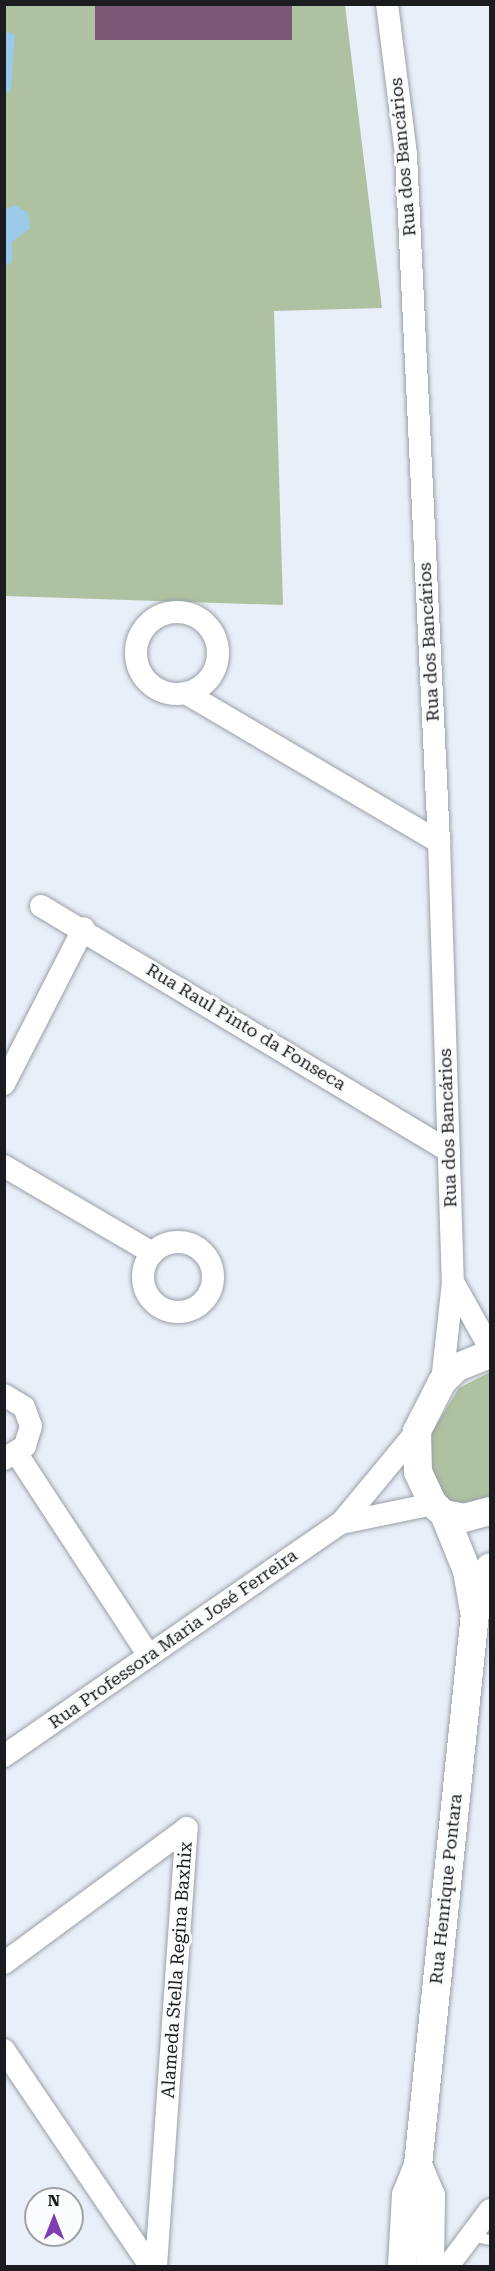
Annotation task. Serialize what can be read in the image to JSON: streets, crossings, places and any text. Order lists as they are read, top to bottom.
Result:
{
  "streets": {
    "street": [
      "Rua dos Bancários",
      "Rua Raul Pinto da Fonseca",
      "Rua Professora Maria José Ferreira",
      "Rua Henrique Pontara",
      "Alameda Stella Regina Baxhix"
    ]
  },
  "crossings": [
    ["Rua dos Bancários", "Rua Raul Pinto da Fonseca"],
    ["Rua Professora Maria José Ferreira", "Rua Henrique Pontara"]
  ],
  "north": "top"
}
